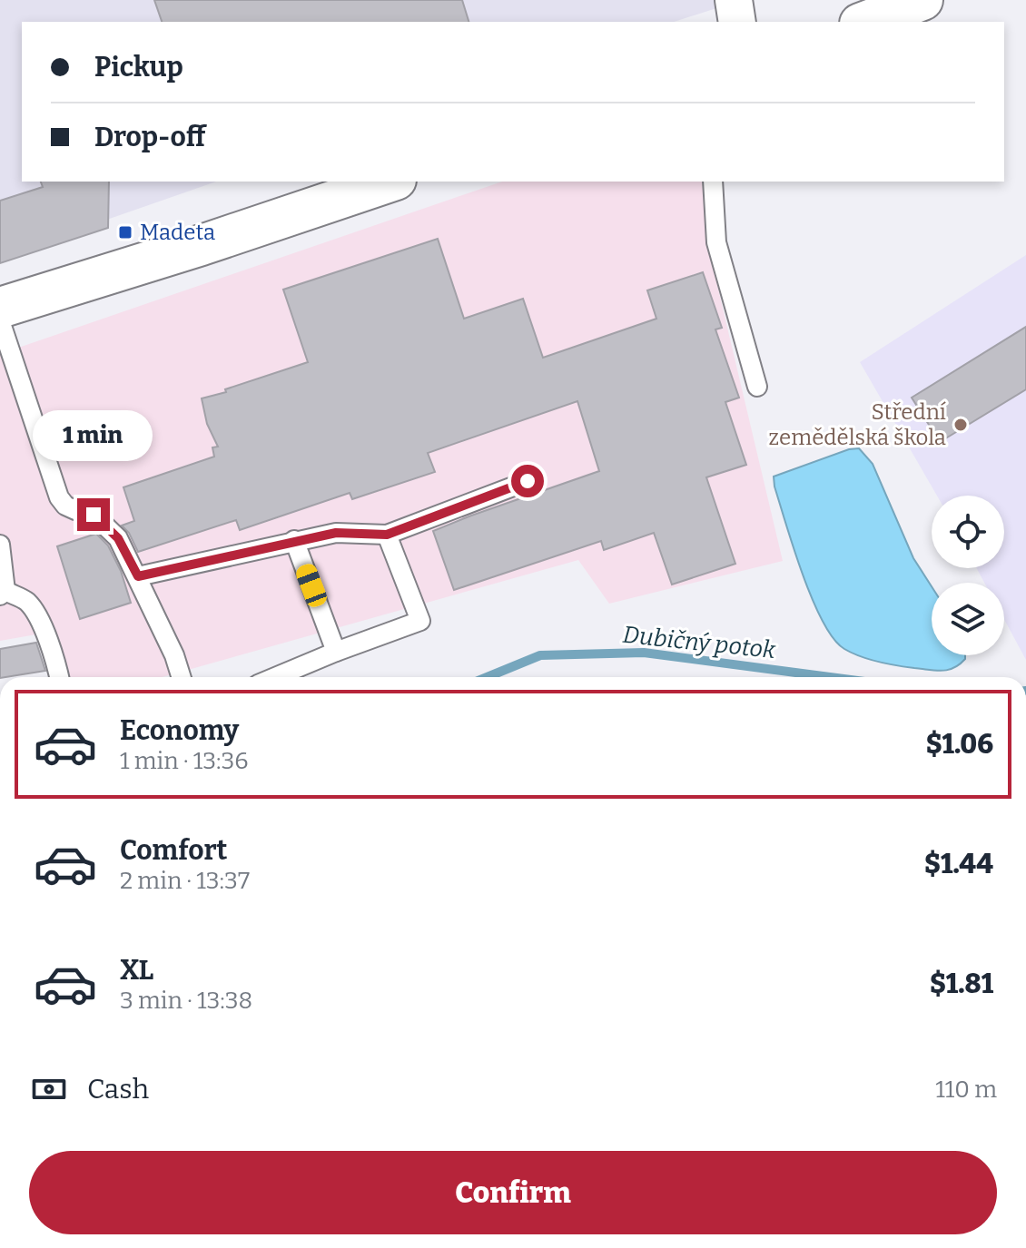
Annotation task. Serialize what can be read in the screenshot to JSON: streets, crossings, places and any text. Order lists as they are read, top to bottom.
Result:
{
  "water": ["Dubičný potok"],
  "places": {
    "transit": ["Madeta"],
    "other": ["Střední zemědělská škola"]
  },
  "page": {
    "banner": ["Pickup", "Drop-off"],
    "bubble": "1 min",
    "list": [
      {
        "name": "Economy",
        "note": "1 min · 13:36",
        "value": "$1.06"
      },
      {
        "name": "Comfort",
        "note": "2 min · 13:37",
        "value": "$1.44"
      },
      {
        "name": "XL",
        "note": "3 min · 13:38",
        "value": "$1.81"
      }
    ],
    "pay": ["Cash", "110 m"],
    "buttons": "Confirm"
  }
}
